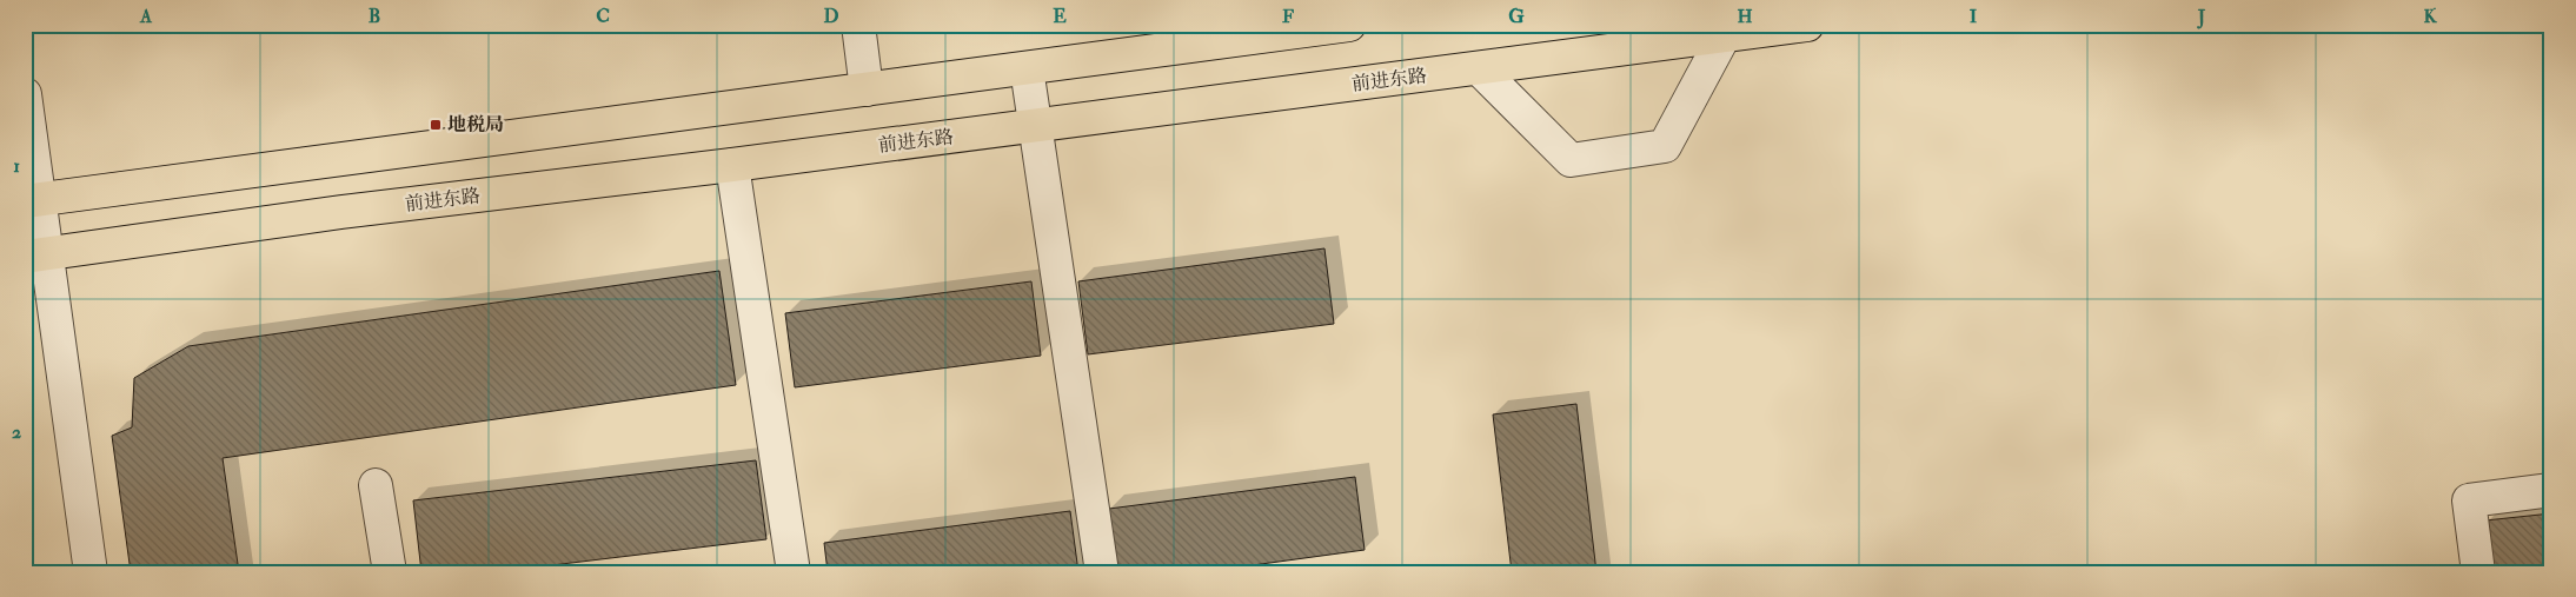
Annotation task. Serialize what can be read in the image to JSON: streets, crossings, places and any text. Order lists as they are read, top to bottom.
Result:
{
  "streets": {
    "main road": ["前进东路"]
  },
  "places": {
    "transit": ["地税局"]
  },
  "grid": {
    "columns": [
      "A",
      "B",
      "C",
      "D",
      "E",
      "F",
      "G",
      "H",
      "I",
      "J",
      "K"
    ],
    "rows": ["1", "2"]
  }
}
